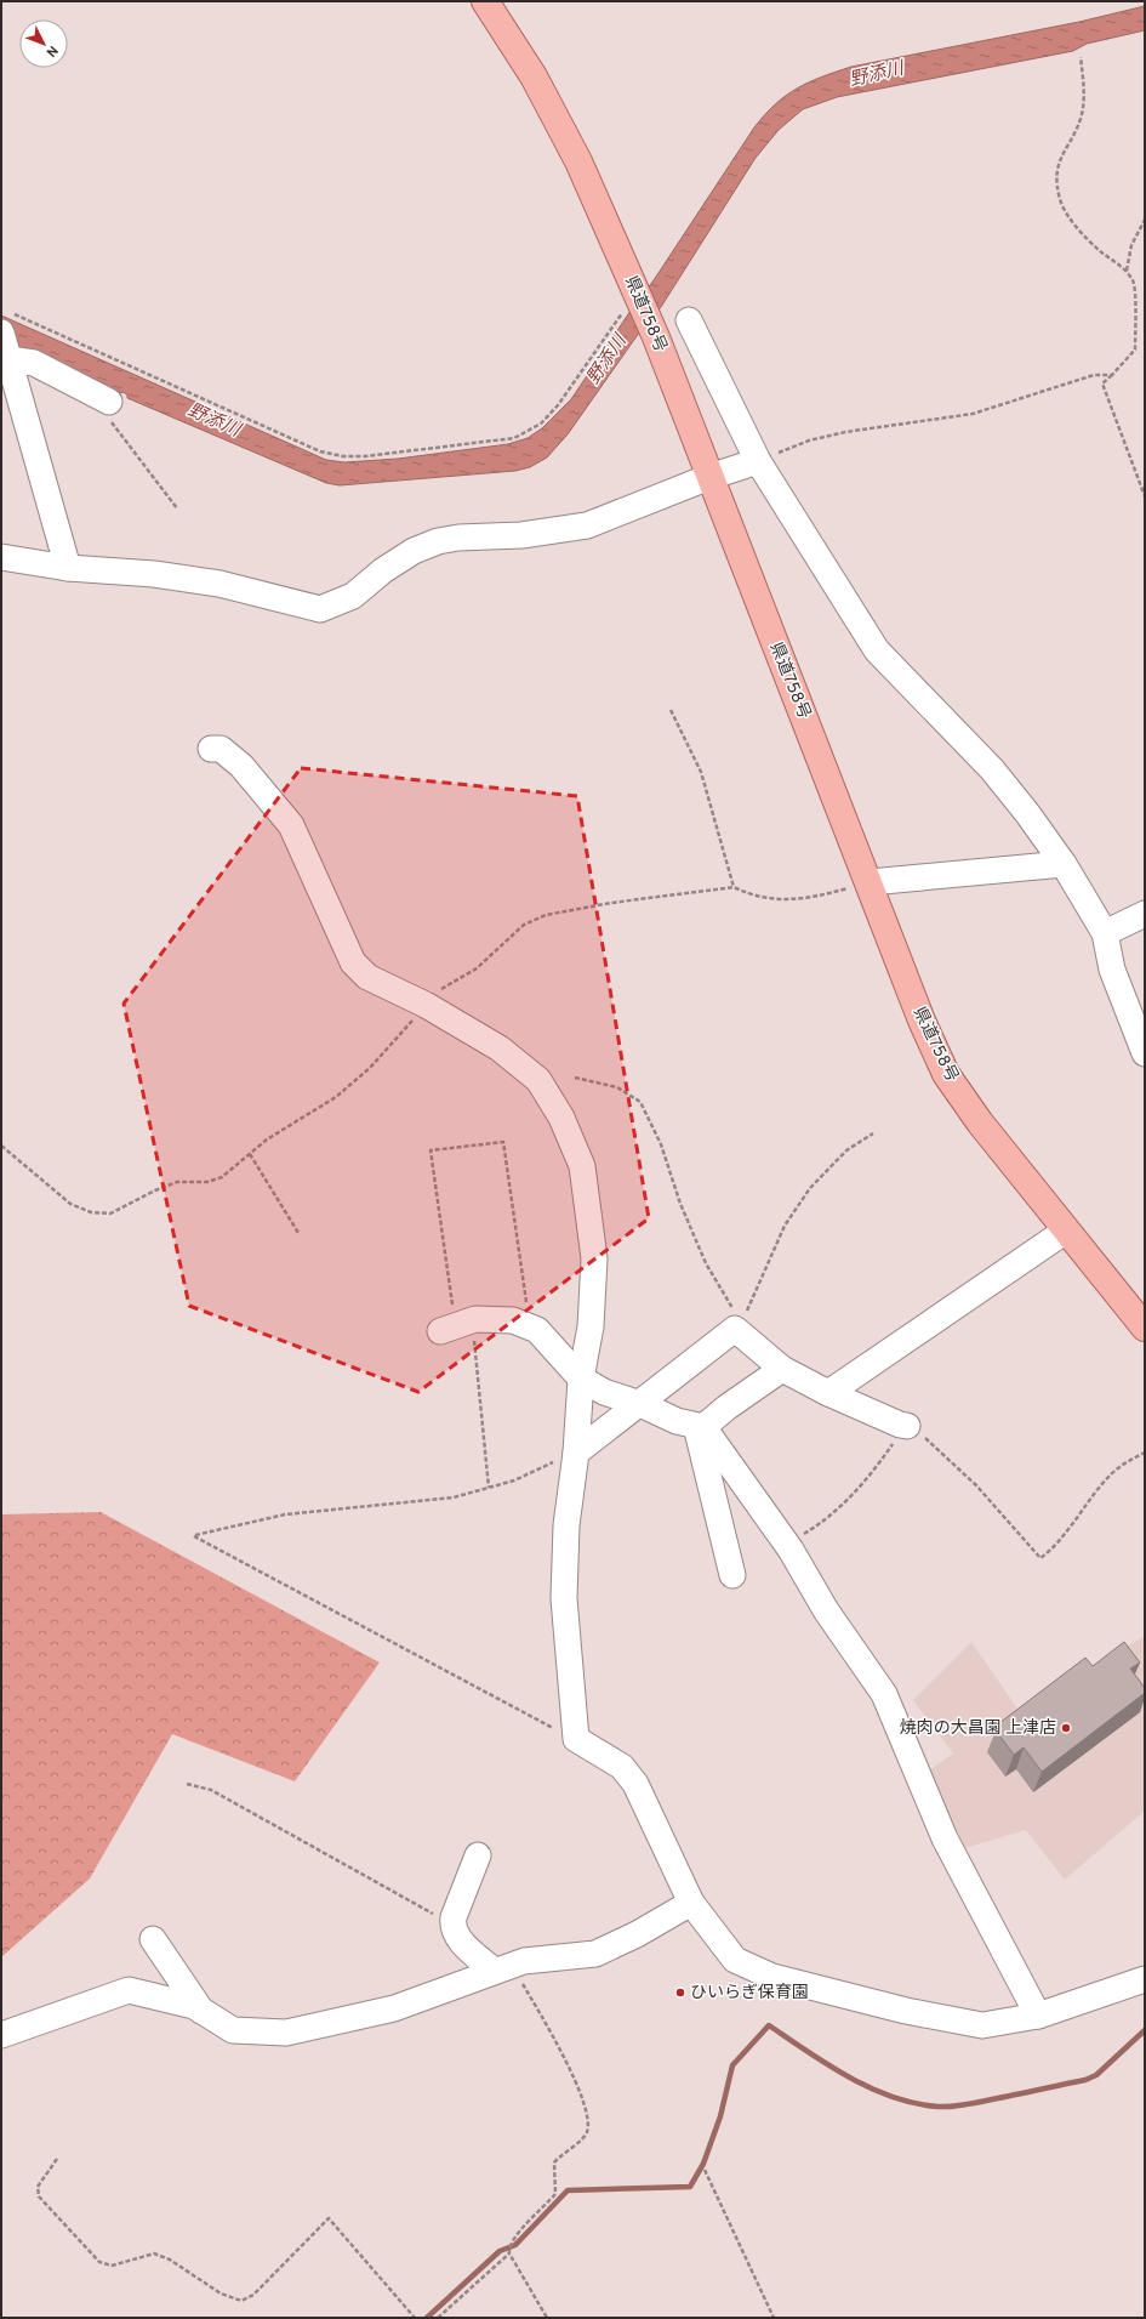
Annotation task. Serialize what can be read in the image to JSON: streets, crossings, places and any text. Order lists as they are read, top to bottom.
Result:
{
  "streets": {
    "main road": ["県道758号"]
  },
  "water": ["野添川"],
  "places": ["焼肉の大昌園 上津店", "ひいらぎ保育園"],
  "north": "bottom right"
}
